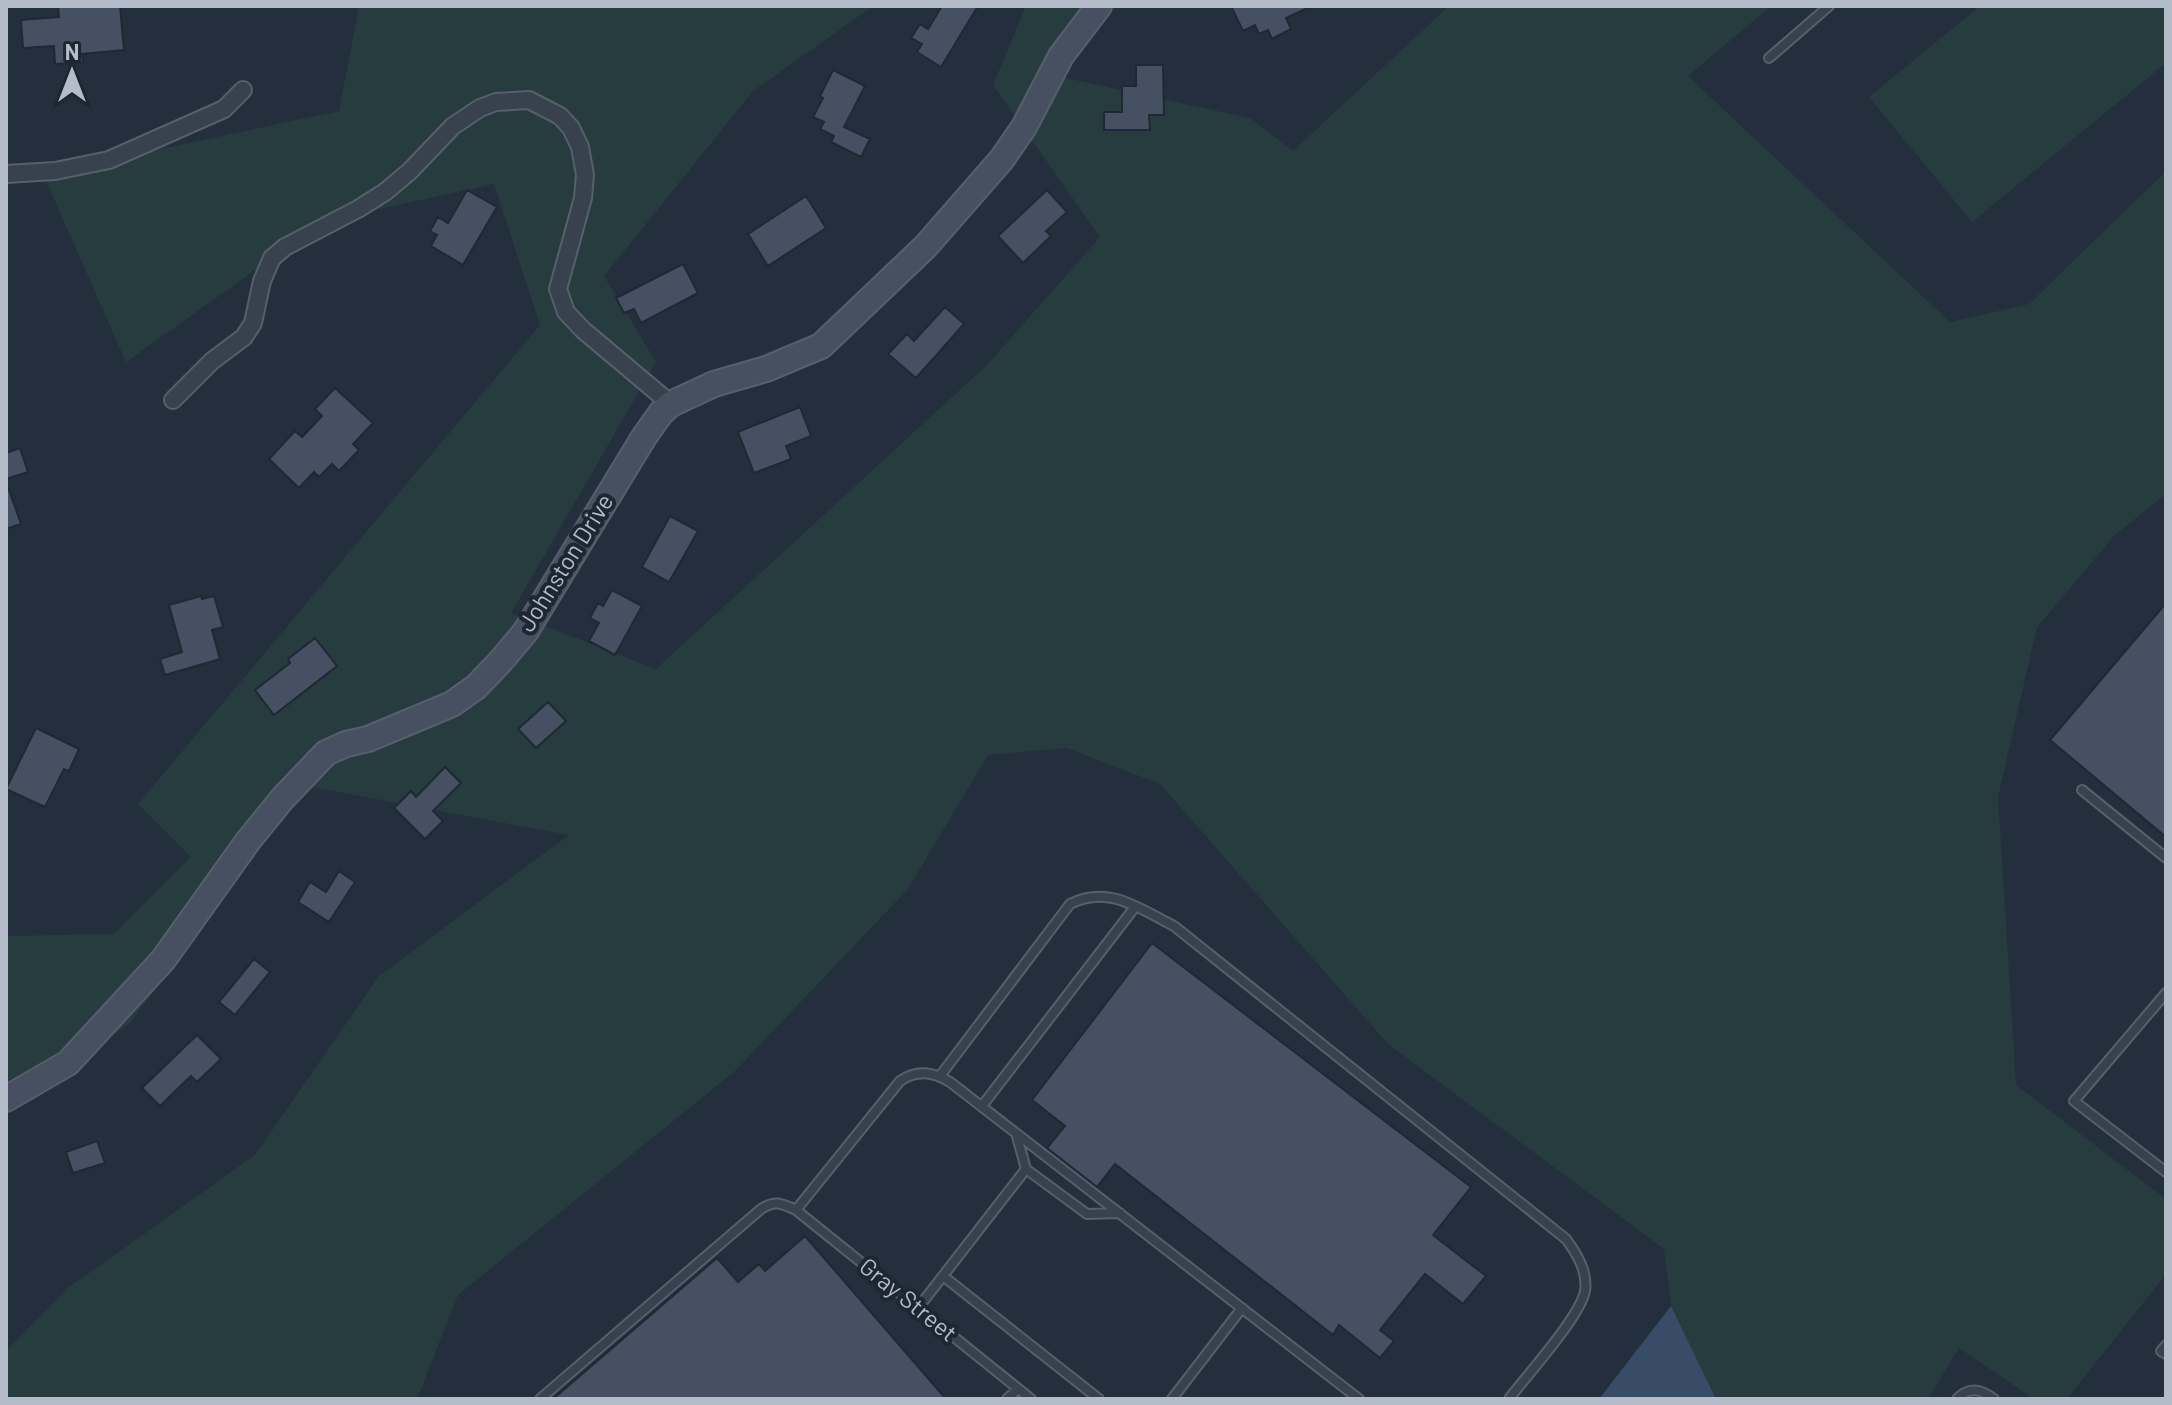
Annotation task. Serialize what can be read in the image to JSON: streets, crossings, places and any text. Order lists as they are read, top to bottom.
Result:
{
  "streets": {
    "street": ["Johnston Drive"],
    "lane": ["Gray Street"]
  },
  "north": "top"
}
